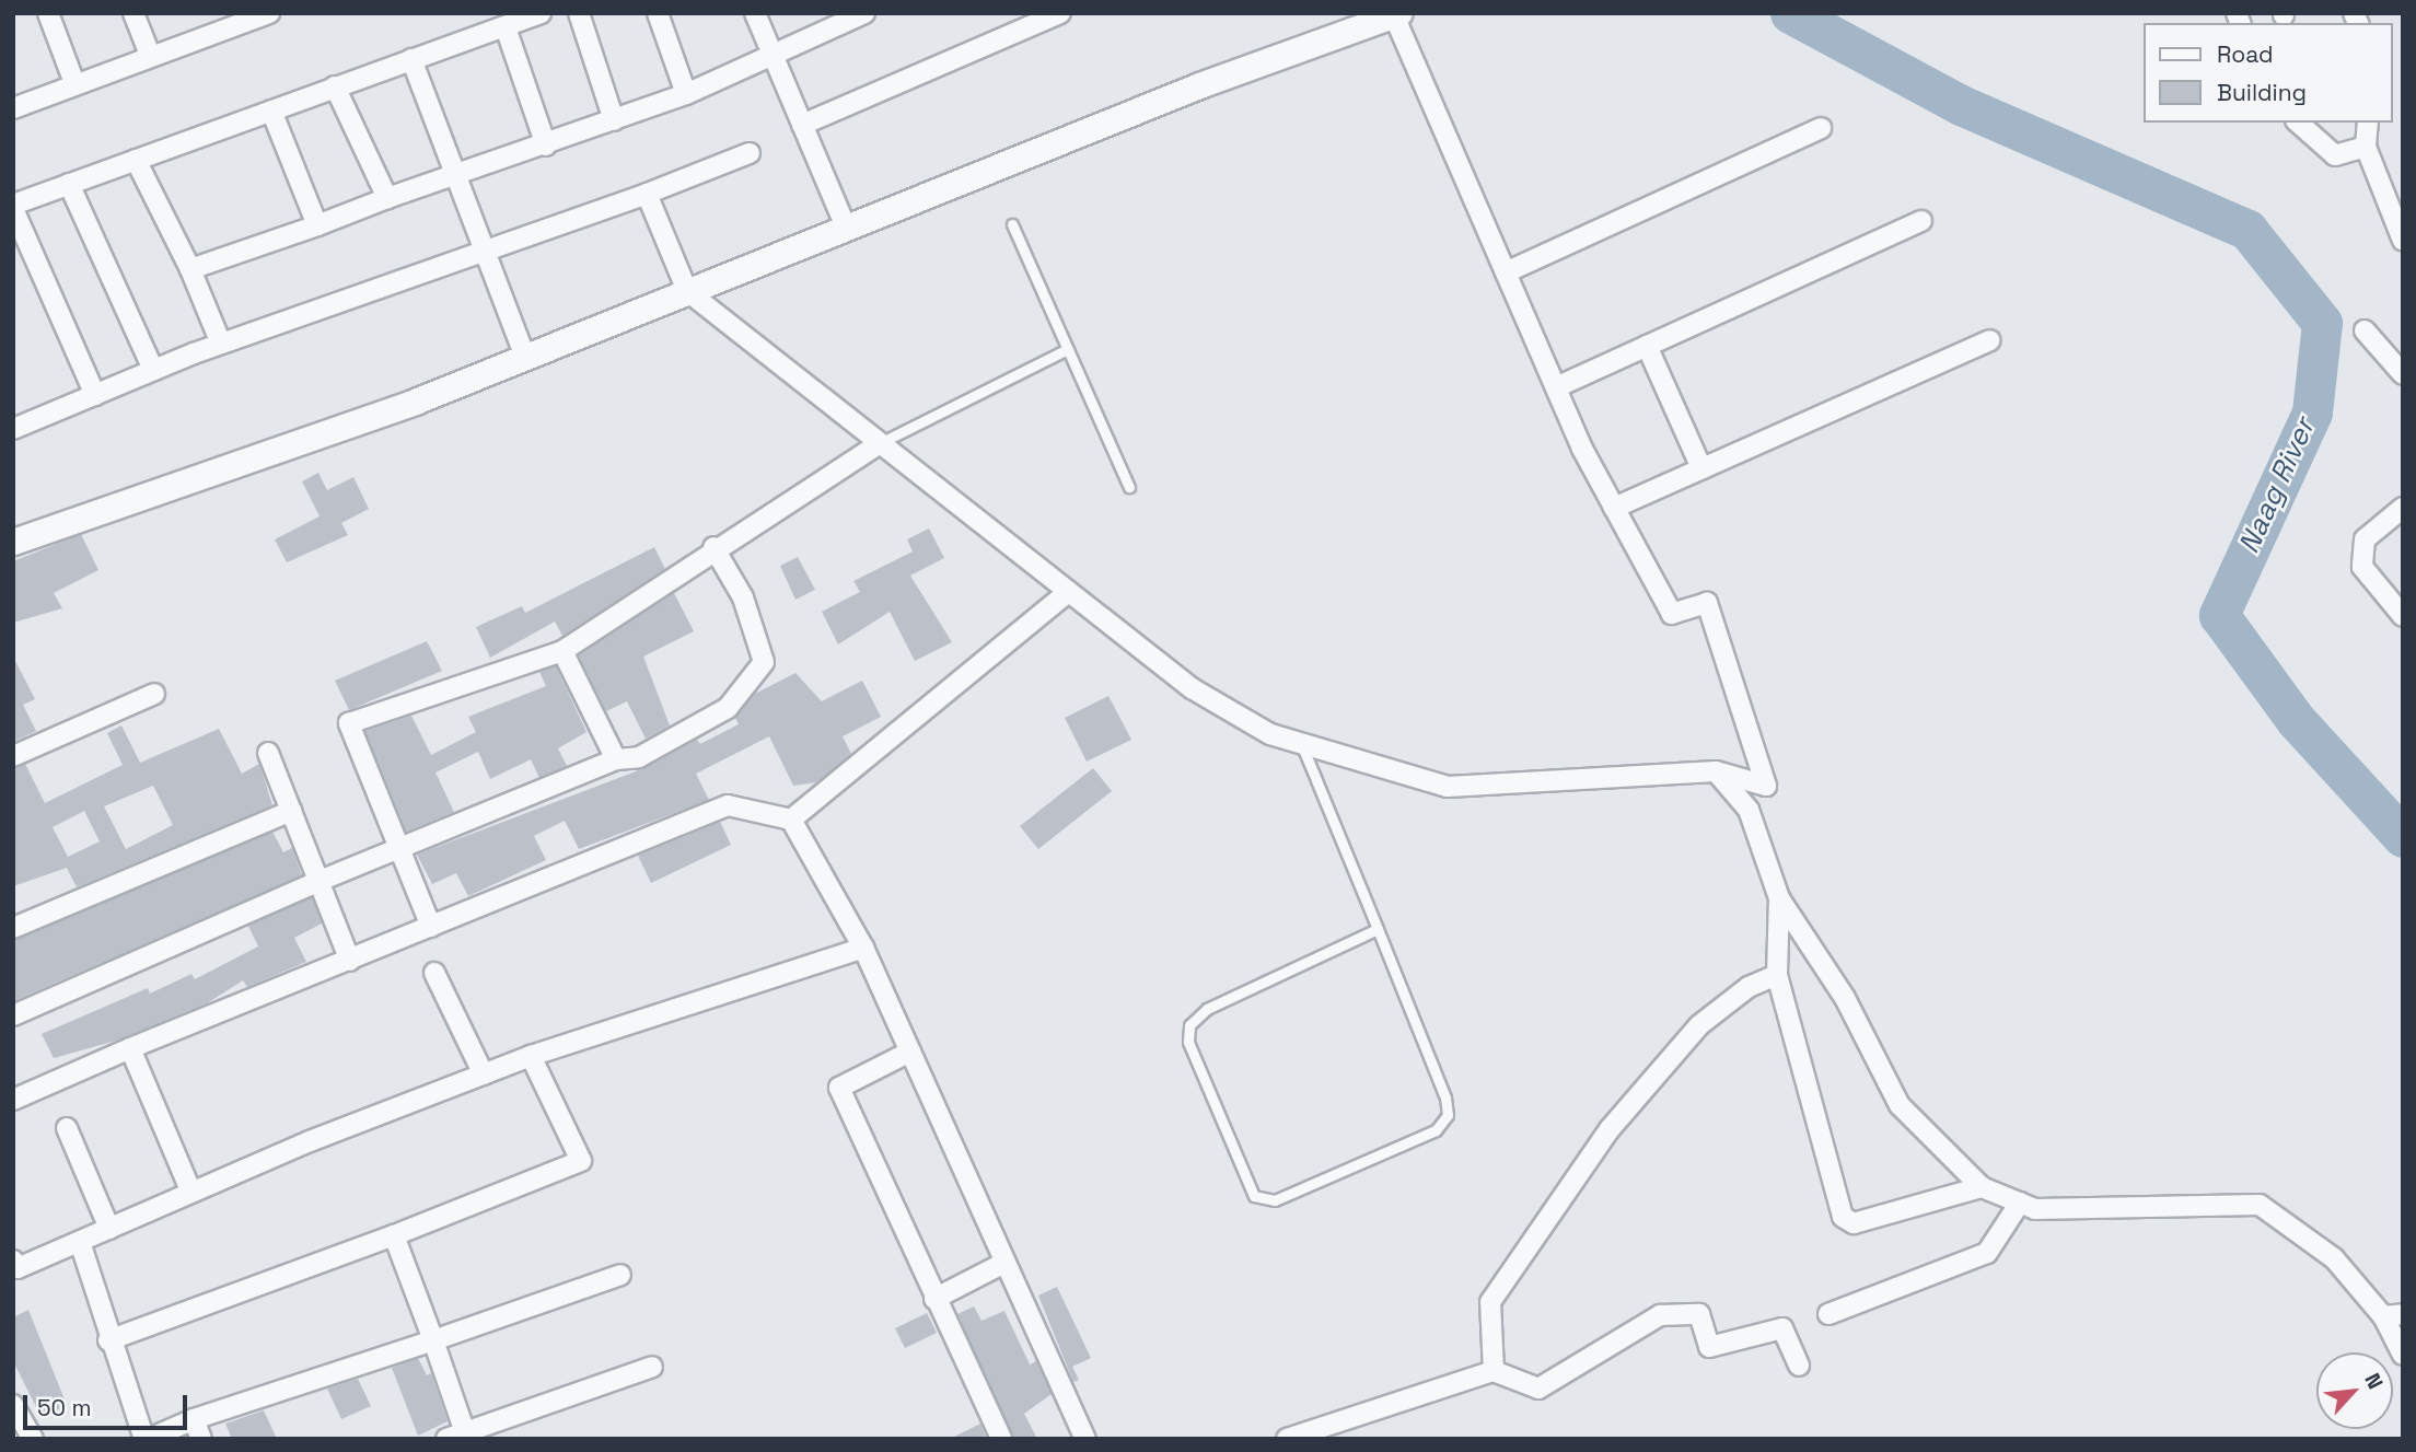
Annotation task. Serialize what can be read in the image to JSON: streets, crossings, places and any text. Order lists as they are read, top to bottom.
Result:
{
  "water": ["Naag River"],
  "legend": ["Road", "Building"],
  "scale_bar": "50 m",
  "north": "top right"
}
